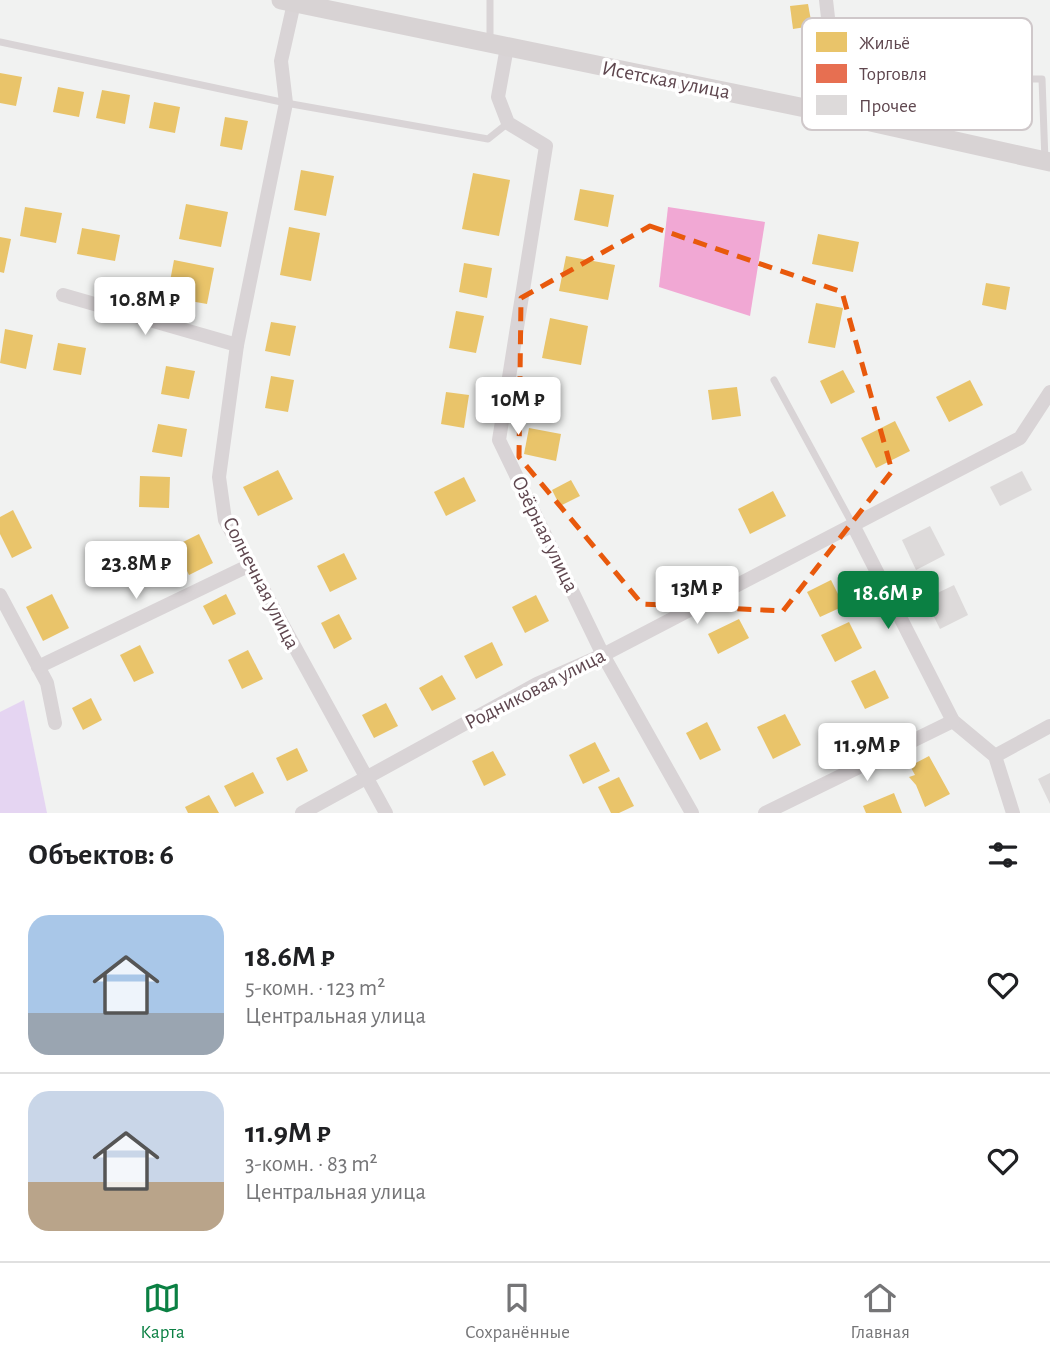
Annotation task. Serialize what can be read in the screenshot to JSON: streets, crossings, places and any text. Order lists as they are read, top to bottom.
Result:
{
  "streets": {
    "main road": ["Исетская улица"],
    "street": ["Озёрная улица", "Солнечная улица", "Родниковая улица"]
  },
  "crossings": [
    ["Исетская улица", "Солнечная улица"],
    ["Озёрная улица", "Родниковая улица"],
    ["Солнечная улица", "Родниковая улица"]
  ],
  "legend": ["Жильё", "Торговля", "Прочее"],
  "page": {
    "price": [
      "10.8M ₽",
      "10M ₽",
      "23.8M ₽",
      "13M ₽",
      "18.6M ₽",
      "11.9M ₽"
    ],
    "heading": "Объектов: 6",
    "list": [
      {
        "name": "18.6M ₽",
        "note": "5-комн. · 123 m² · Центральная улица"
      },
      {
        "name": "11.9M ₽",
        "note": "3-комн. · 83 m² · Центральная улица"
      }
    ],
    "tabs": ["Карта", "Сохранённые", "Главная"]
  }
}
